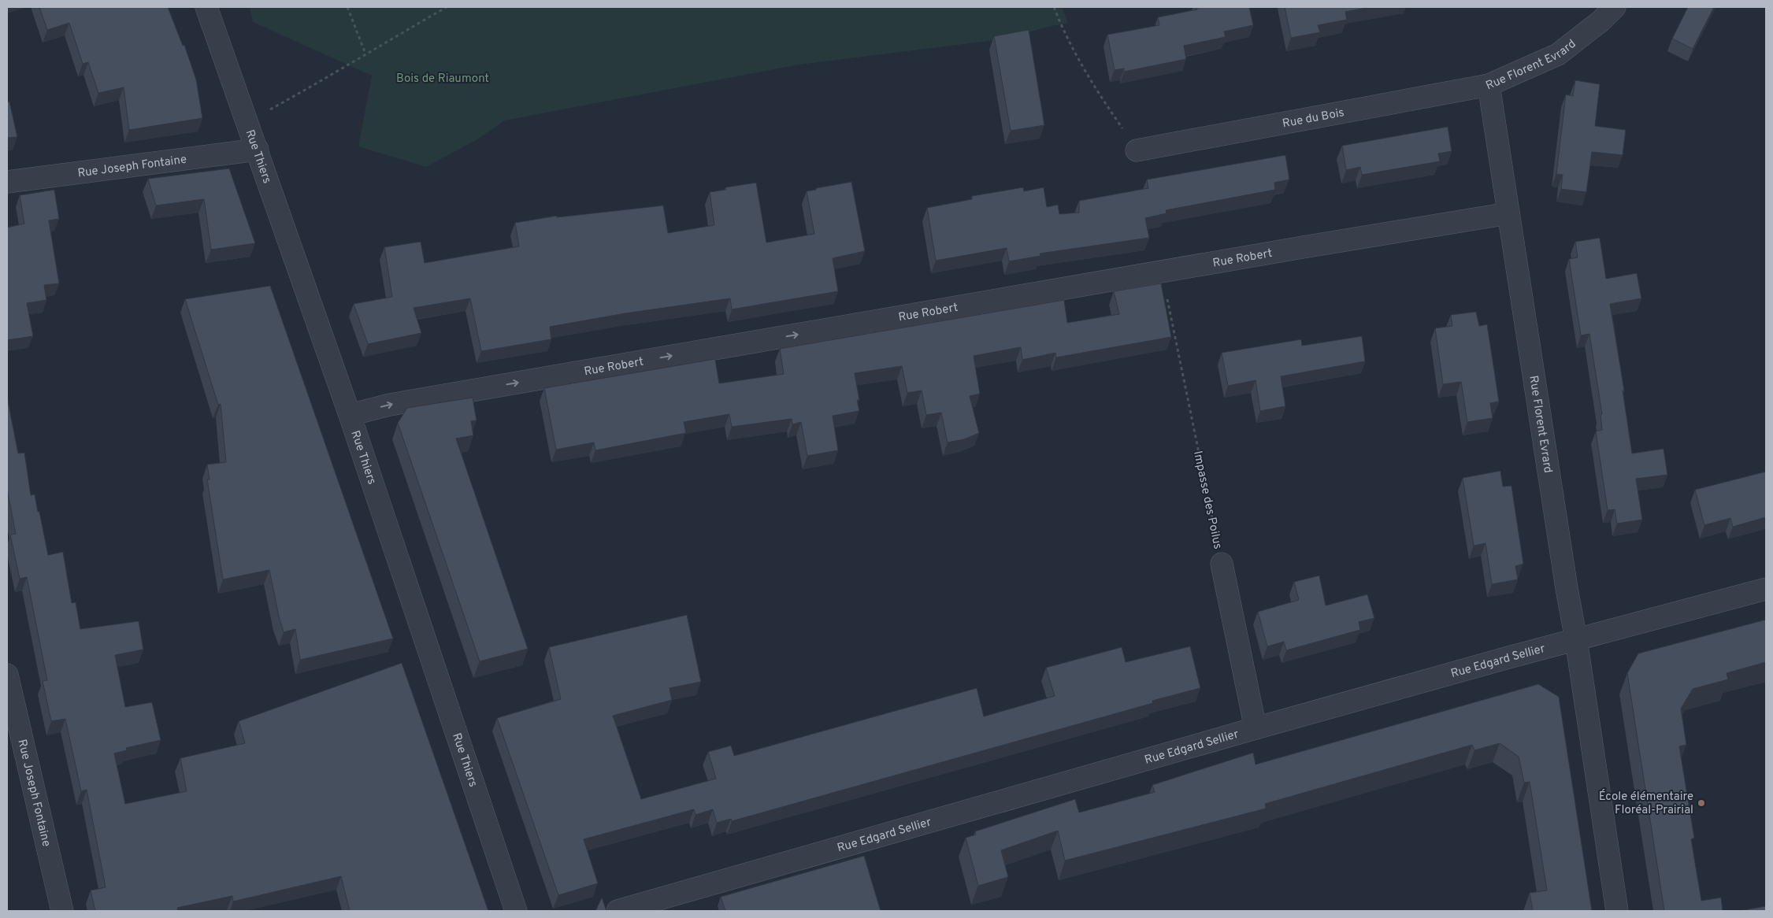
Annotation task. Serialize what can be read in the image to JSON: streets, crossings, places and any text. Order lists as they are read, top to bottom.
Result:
{
  "streets": {
    "street": [
      "Rue Florent Evrard",
      "Rue du Bois",
      "Rue Thiers",
      "Rue Joseph Fontaine",
      "Rue Robert",
      "Impasse des Poilus",
      "Rue Edgard Sellier"
    ]
  },
  "crossings": [
    ["Rue Florent Evrard", "Rue du Bois"],
    ["Rue Florent Evrard", "Rue Robert"],
    ["Rue Florent Evrard", "Rue Edgard Sellier"],
    ["Rue Thiers", "Rue Joseph Fontaine"],
    ["Rue Thiers", "Rue Robert"],
    ["Rue Robert", "Impasse des Poilus"],
    ["Impasse des Poilus", "Rue Edgard Sellier"]
  ],
  "one_way": ["Rue Robert"],
  "parks": ["Bois de Riaumont"],
  "places": ["École élémentaire Floréal-Prairial"]
}
